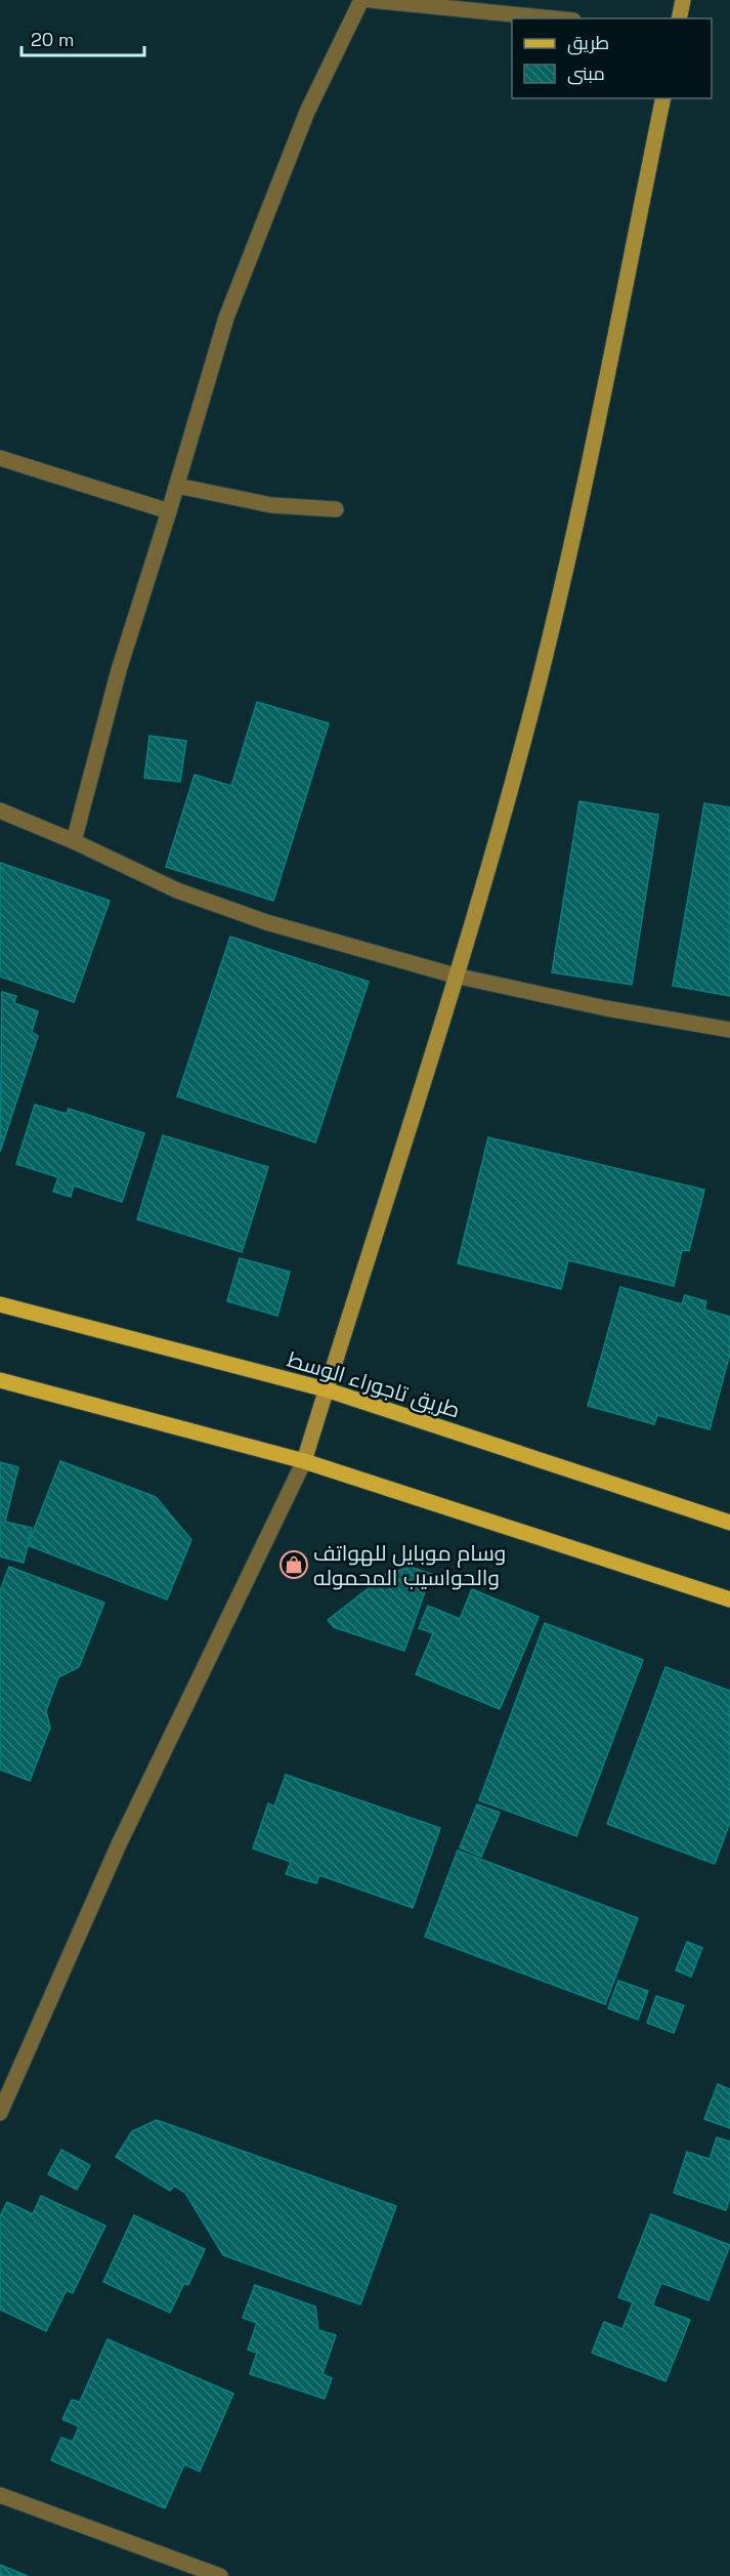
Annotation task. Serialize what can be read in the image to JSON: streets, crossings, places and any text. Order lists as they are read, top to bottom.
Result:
{
  "streets": {
    "main road": ["طريق تاجوراء الوسط"]
  },
  "places": {
    "shop": ["وسام موبايل للهواتف والحواسيب المحموله"]
  },
  "legend": ["طريق", "مبنى"],
  "scale_bar": "20 m"
}
